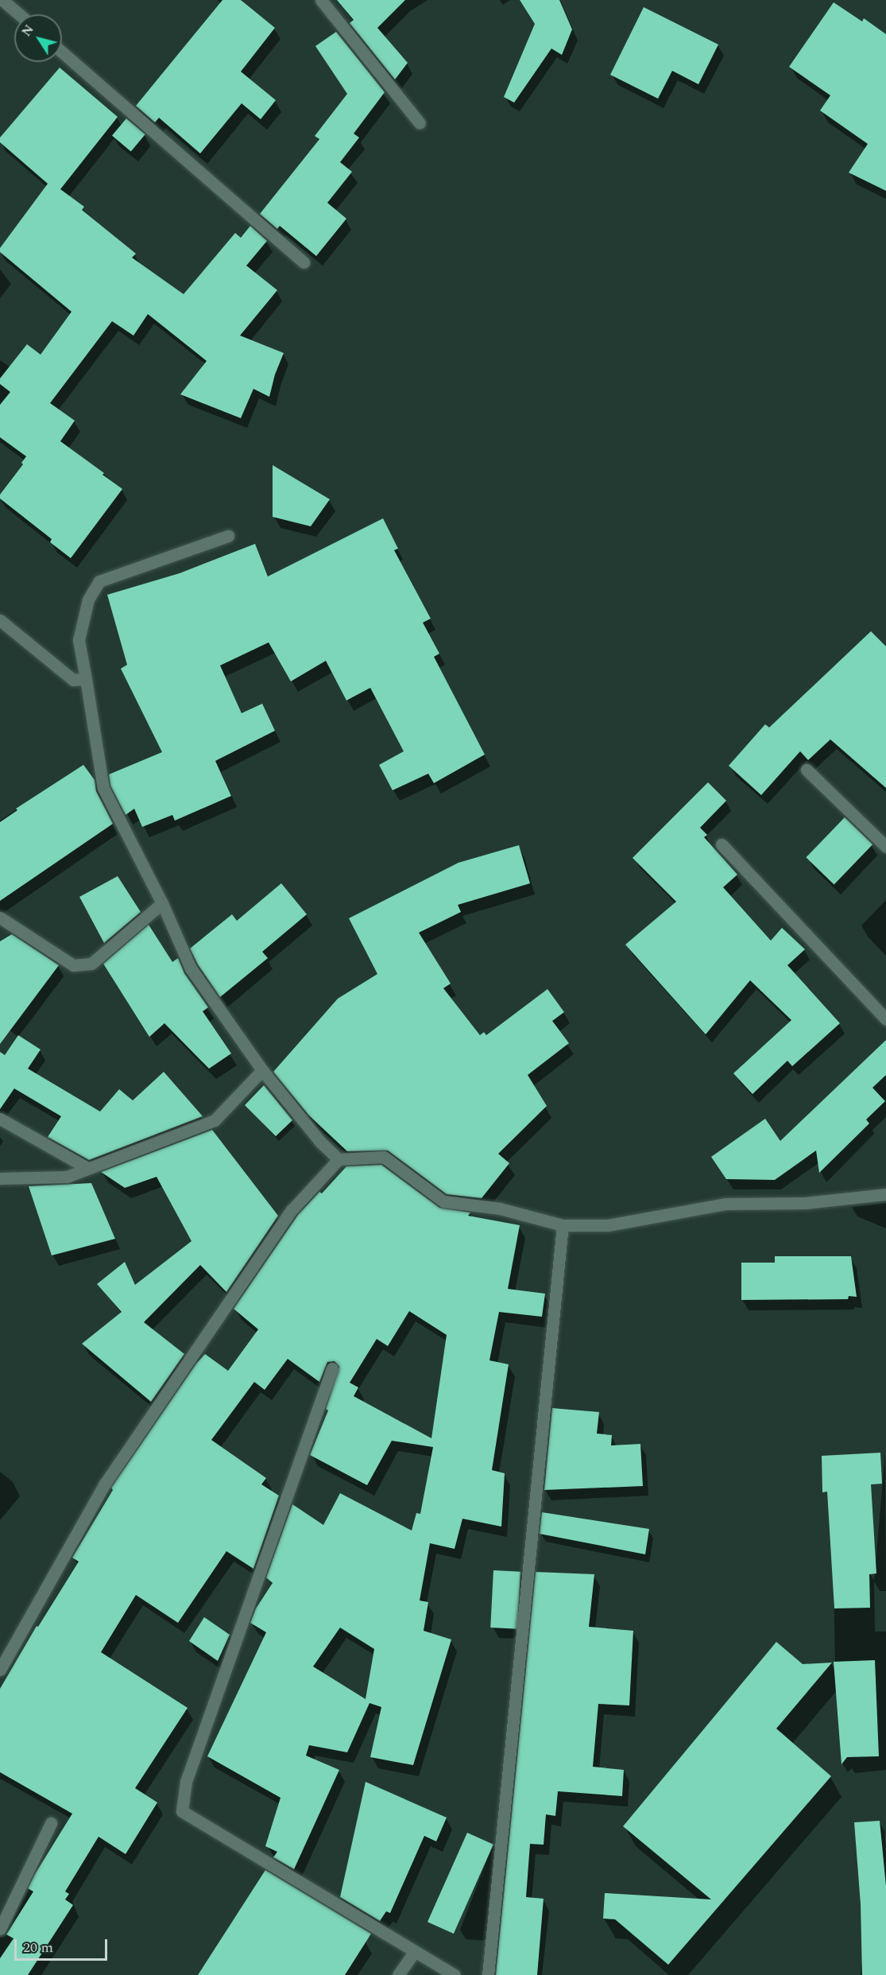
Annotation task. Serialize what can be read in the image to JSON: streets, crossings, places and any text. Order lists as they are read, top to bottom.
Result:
{
  "scale_bar": "20 m",
  "north": "top left"
}
